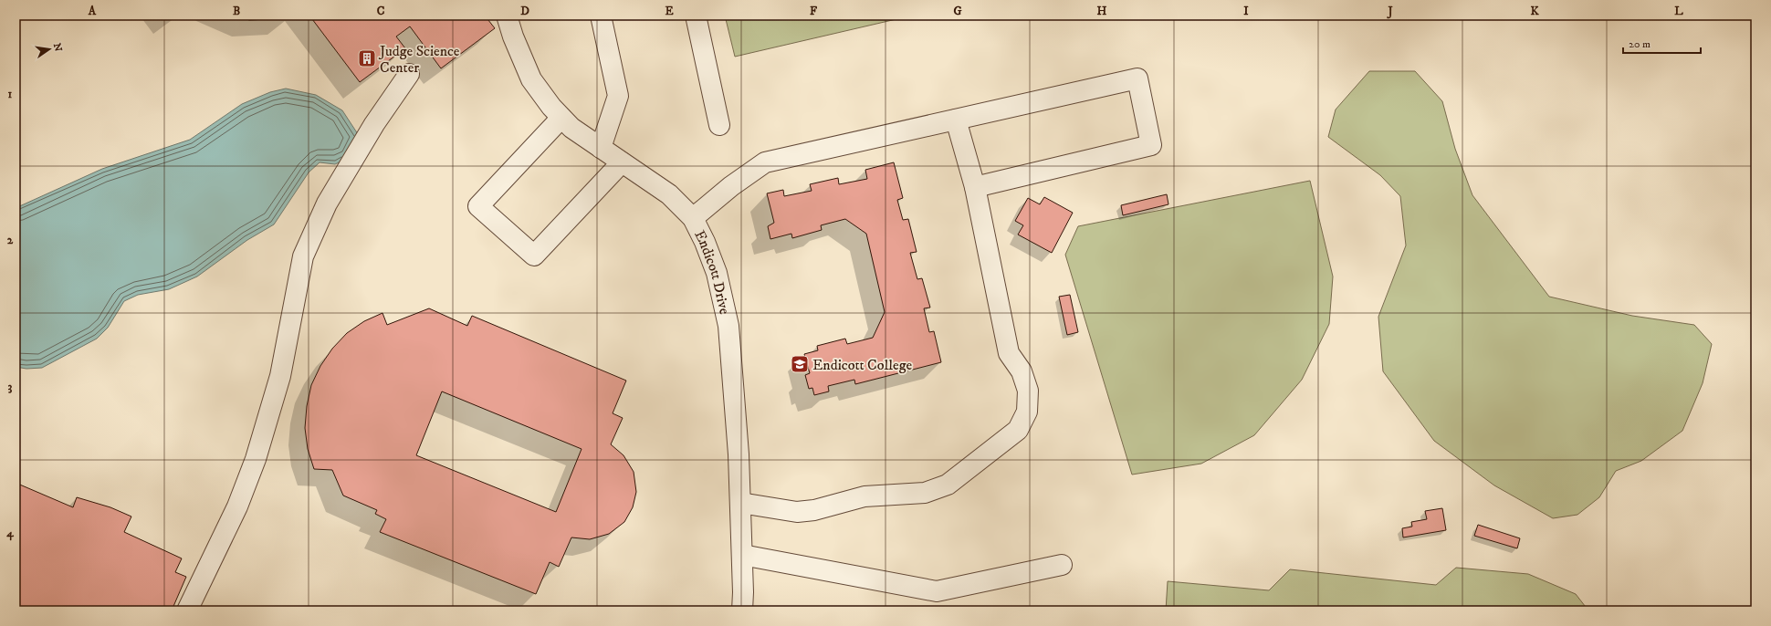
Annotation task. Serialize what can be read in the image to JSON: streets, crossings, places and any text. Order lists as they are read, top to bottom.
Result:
{
  "streets": {
    "street": ["Endicott Drive"]
  },
  "places": {
    "building": ["Judge Science Center"],
    "school or university": ["Endicott College"]
  },
  "scale_bar": "20 m",
  "north": "right",
  "grid": {
    "columns": [
      "A",
      "B",
      "C",
      "D",
      "E",
      "F",
      "G",
      "H",
      "I",
      "J",
      "K",
      "L"
    ],
    "rows": [
      "1",
      "2",
      "3",
      "4"
    ]
  }
}
